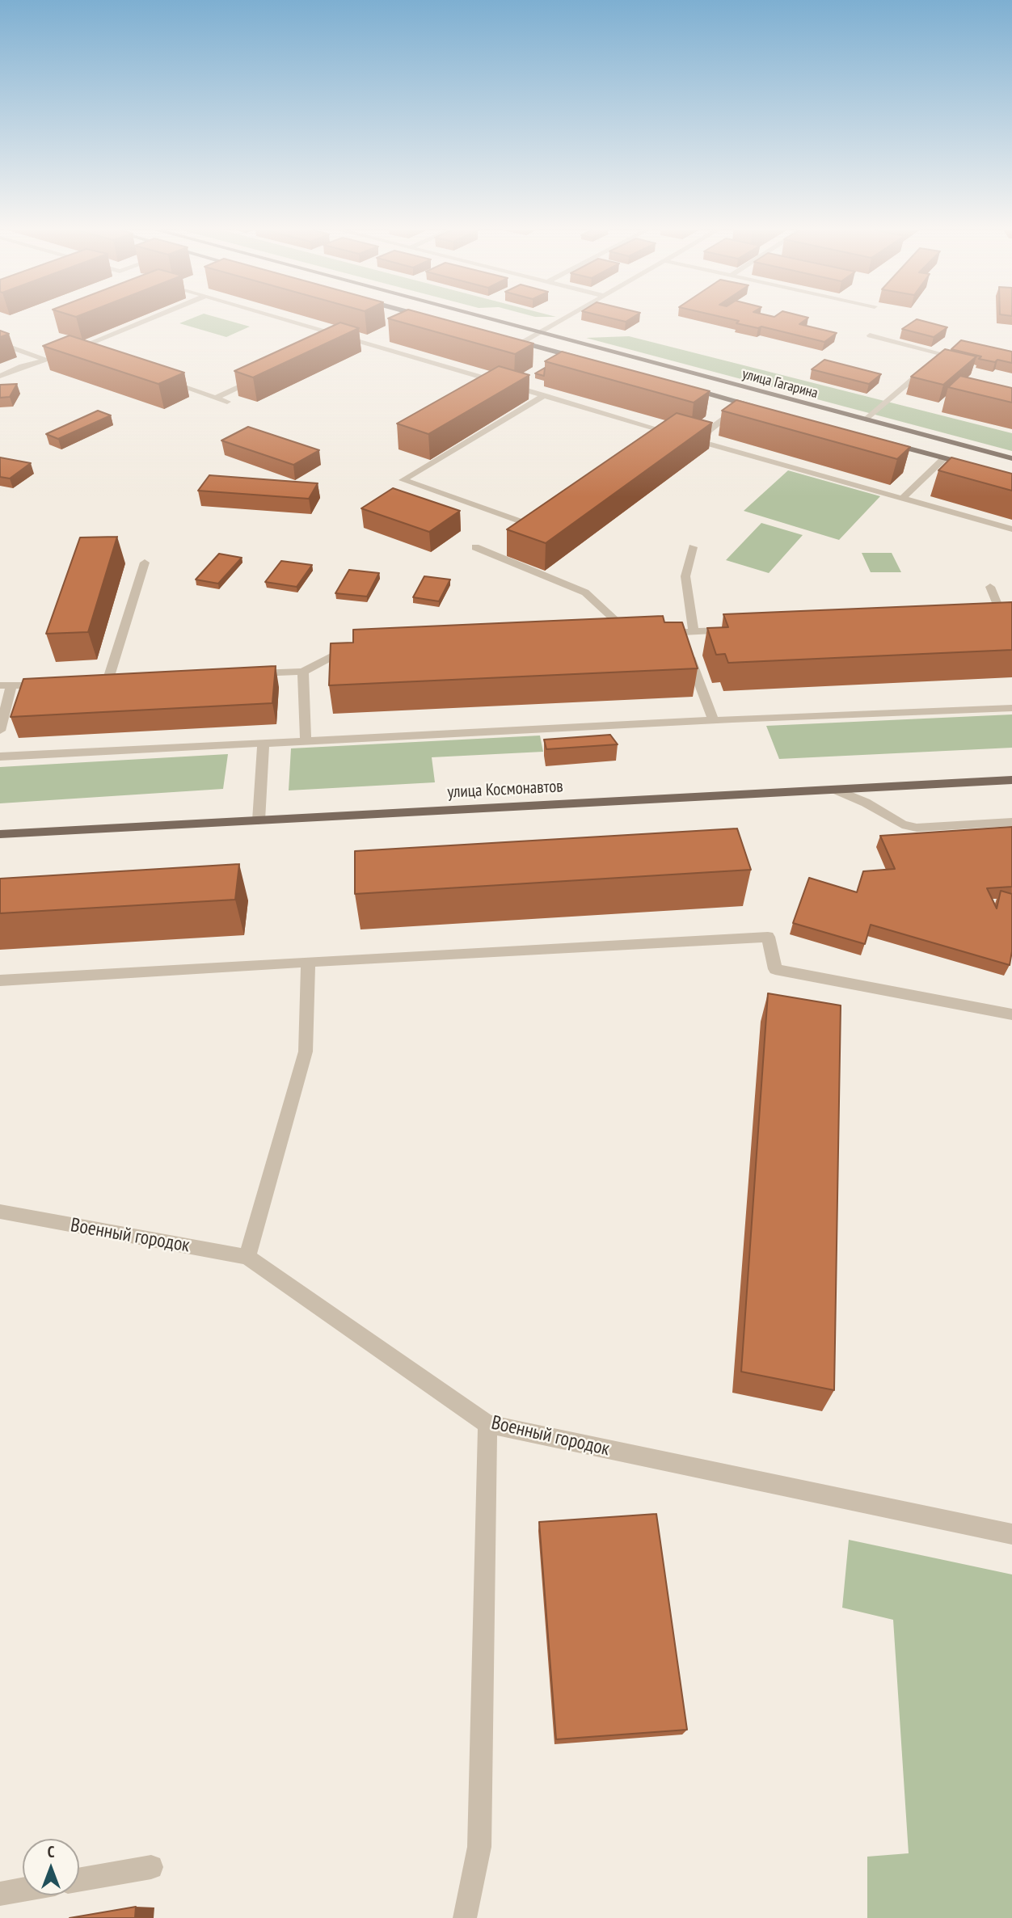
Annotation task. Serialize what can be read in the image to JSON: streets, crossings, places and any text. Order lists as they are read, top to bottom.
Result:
{
  "streets": {
    "main road": ["улица Гагарина", "улица Космонавтов"],
    "street": ["Военный городок"]
  },
  "north": "top"
}
